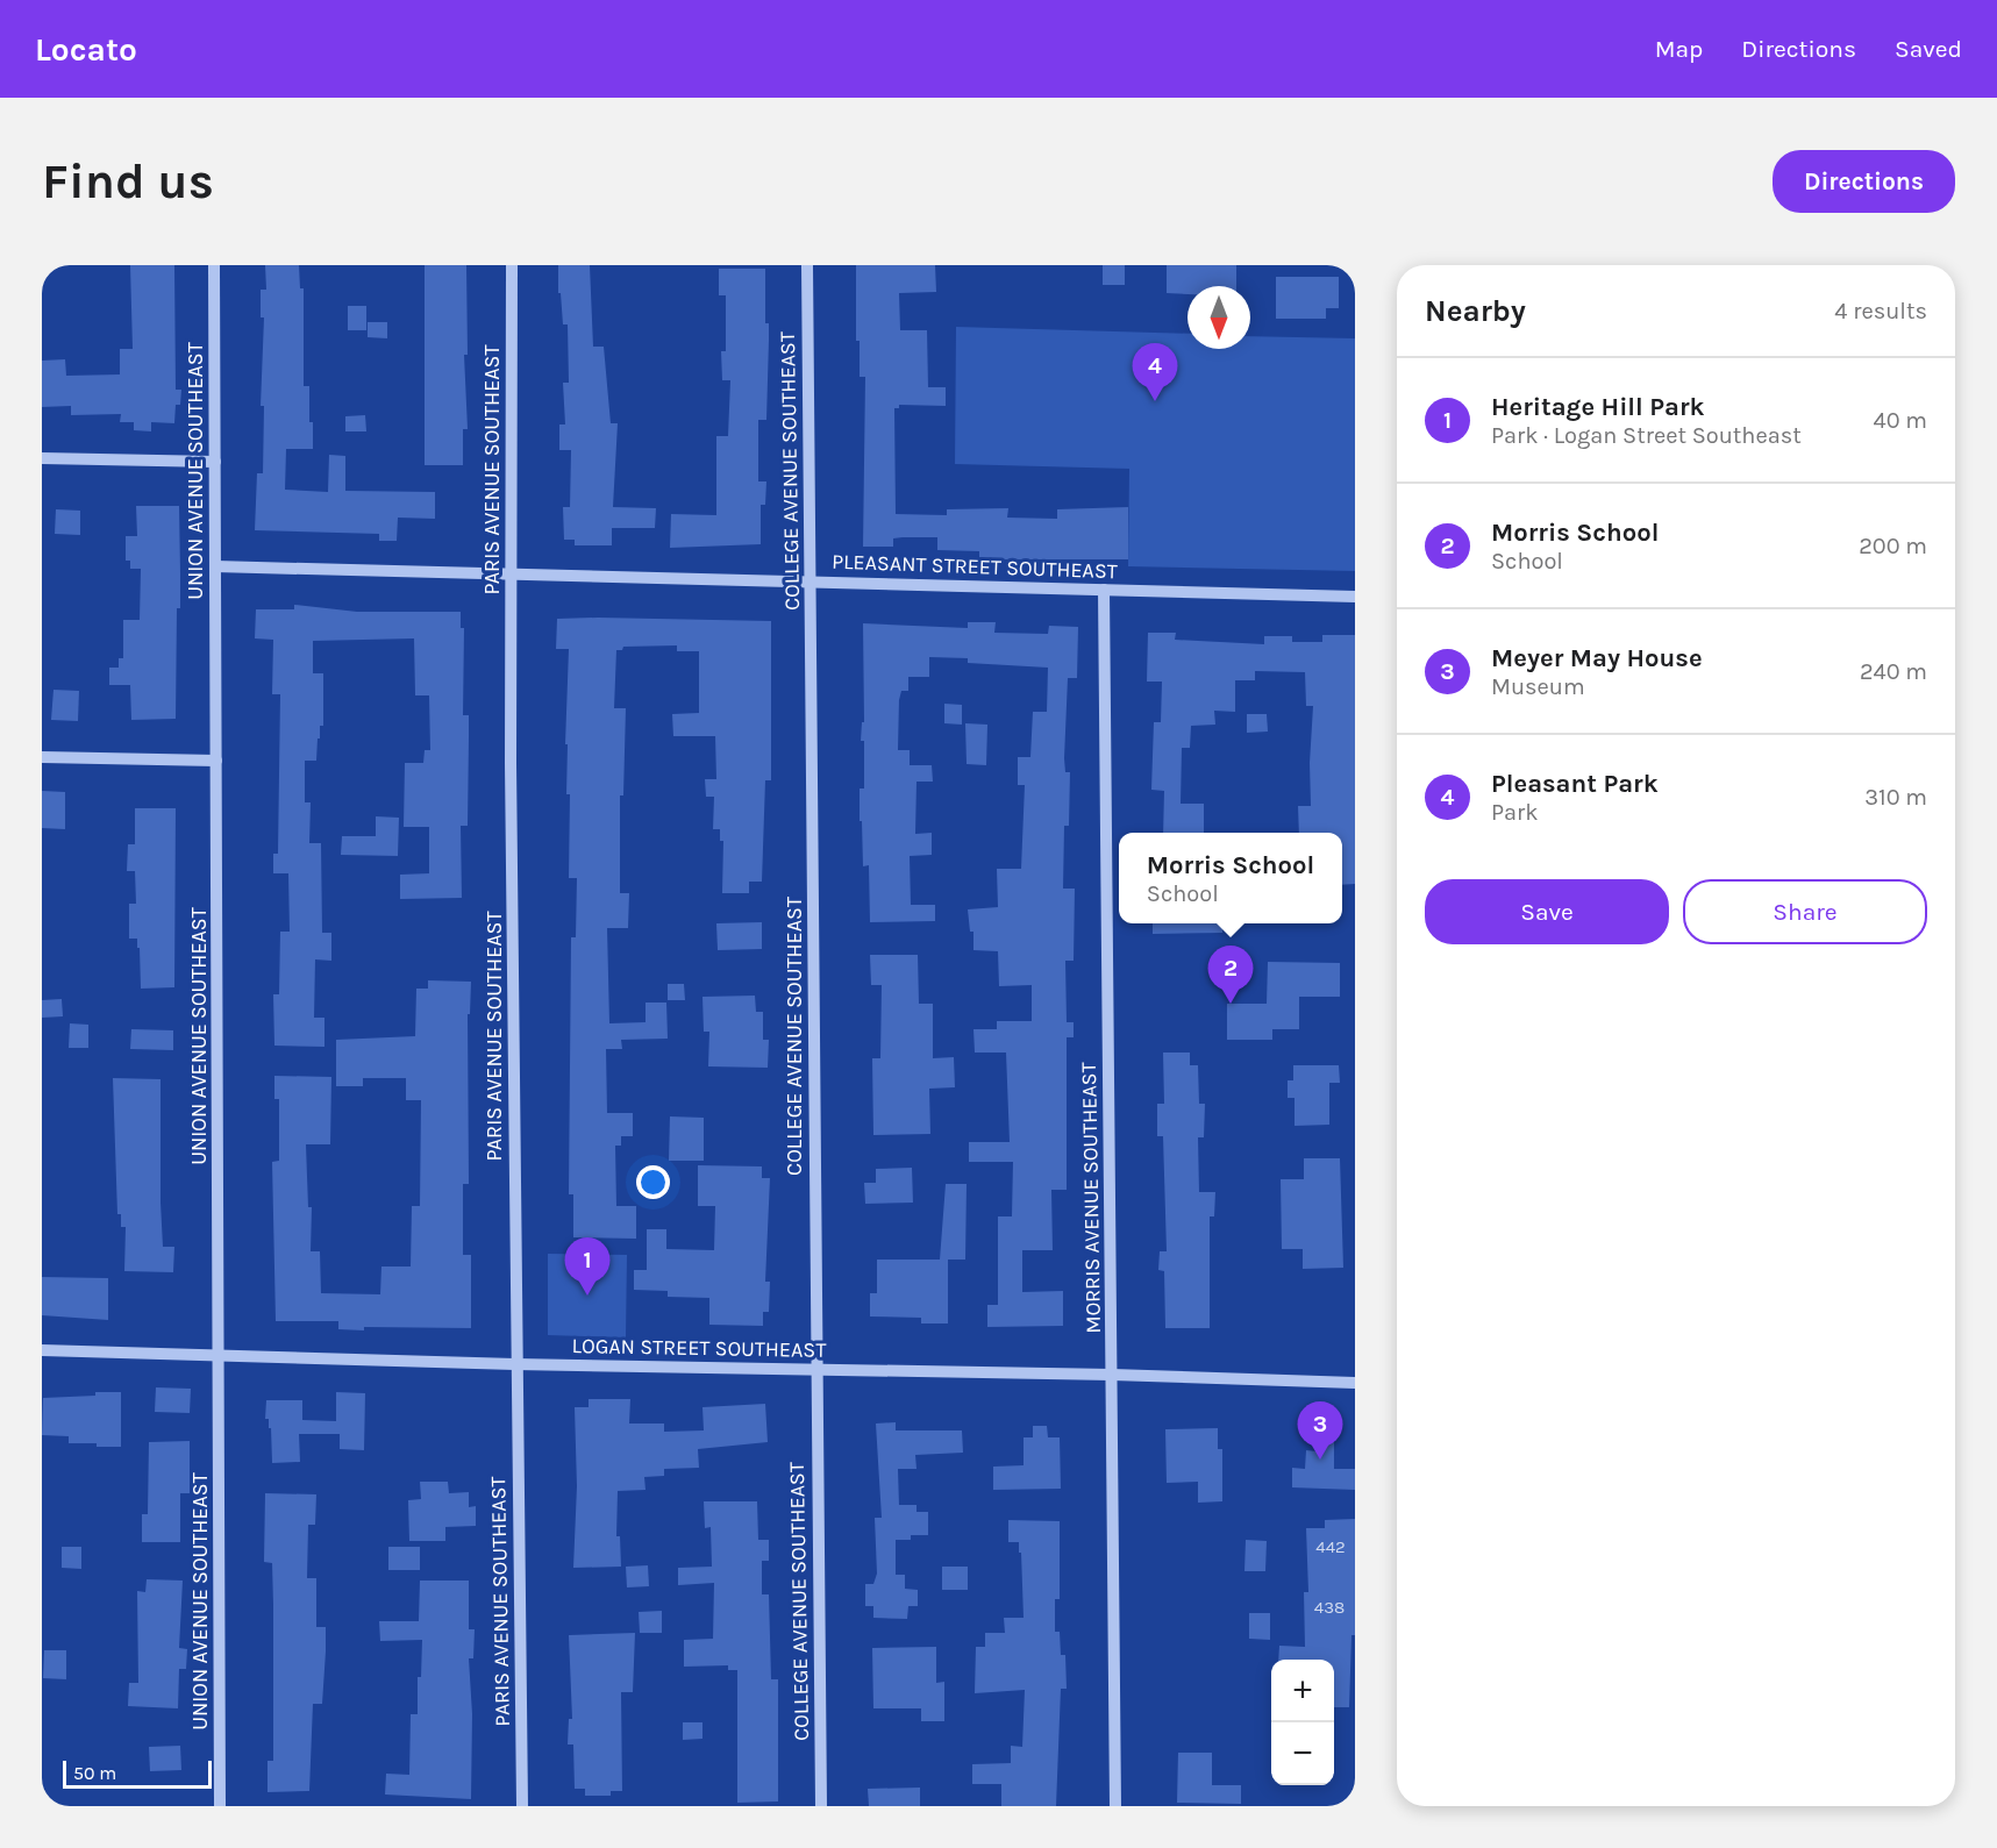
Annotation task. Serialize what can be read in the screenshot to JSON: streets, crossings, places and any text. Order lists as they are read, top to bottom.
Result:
{
  "streets": {
    "street": [
      "PARIS AVENUE SOUTHEAST",
      "UNION AVENUE SOUTHEAST",
      "COLLEGE AVENUE SOUTHEAST",
      "PLEASANT STREET SOUTHEAST",
      "MORRIS AVENUE SOUTHEAST",
      "LOGAN STREET SOUTHEAST"
    ]
  },
  "crossings": [
    ["PARIS AVENUE SOUTHEAST", "PLEASANT STREET SOUTHEAST"],
    ["PARIS AVENUE SOUTHEAST", "LOGAN STREET SOUTHEAST"],
    ["UNION AVENUE SOUTHEAST", "PLEASANT STREET SOUTHEAST"],
    ["UNION AVENUE SOUTHEAST", "LOGAN STREET SOUTHEAST"],
    ["COLLEGE AVENUE SOUTHEAST", "PLEASANT STREET SOUTHEAST"],
    ["COLLEGE AVENUE SOUTHEAST", "LOGAN STREET SOUTHEAST"],
    ["PLEASANT STREET SOUTHEAST", "MORRIS AVENUE SOUTHEAST"],
    ["MORRIS AVENUE SOUTHEAST", "LOGAN STREET SOUTHEAST"]
  ],
  "house_numbers": ["442", "438"],
  "scale_bar": "50 m",
  "north": "bottom",
  "page": {
    "header": "Locato",
    "nav": ["Map", "Directions", "Saved"],
    "buttons": [
      "Directions",
      ["Save", "Share"]
    ],
    "title": "Find us",
    "heading": ["Nearby", "4 results"],
    "pins": [
      "4",
      "2",
      "1",
      "3"
    ],
    "list": [
      {
        "mark": "1",
        "name": "Heritage Hill Park",
        "note": "Park · Logan Street Southeast",
        "value": "40 m"
      },
      {
        "mark": "2",
        "name": "Morris School",
        "note": "School",
        "value": "200 m"
      },
      {
        "mark": "3",
        "name": "Meyer May House",
        "note": "Museum",
        "value": "240 m"
      },
      {
        "mark": "4",
        "name": "Pleasant Park",
        "note": "Park",
        "value": "310 m"
      }
    ],
    "popup": ["Morris School", "School"],
    "map_buttons": ["+", "−"],
    "scale": "50 m"
  }
}
